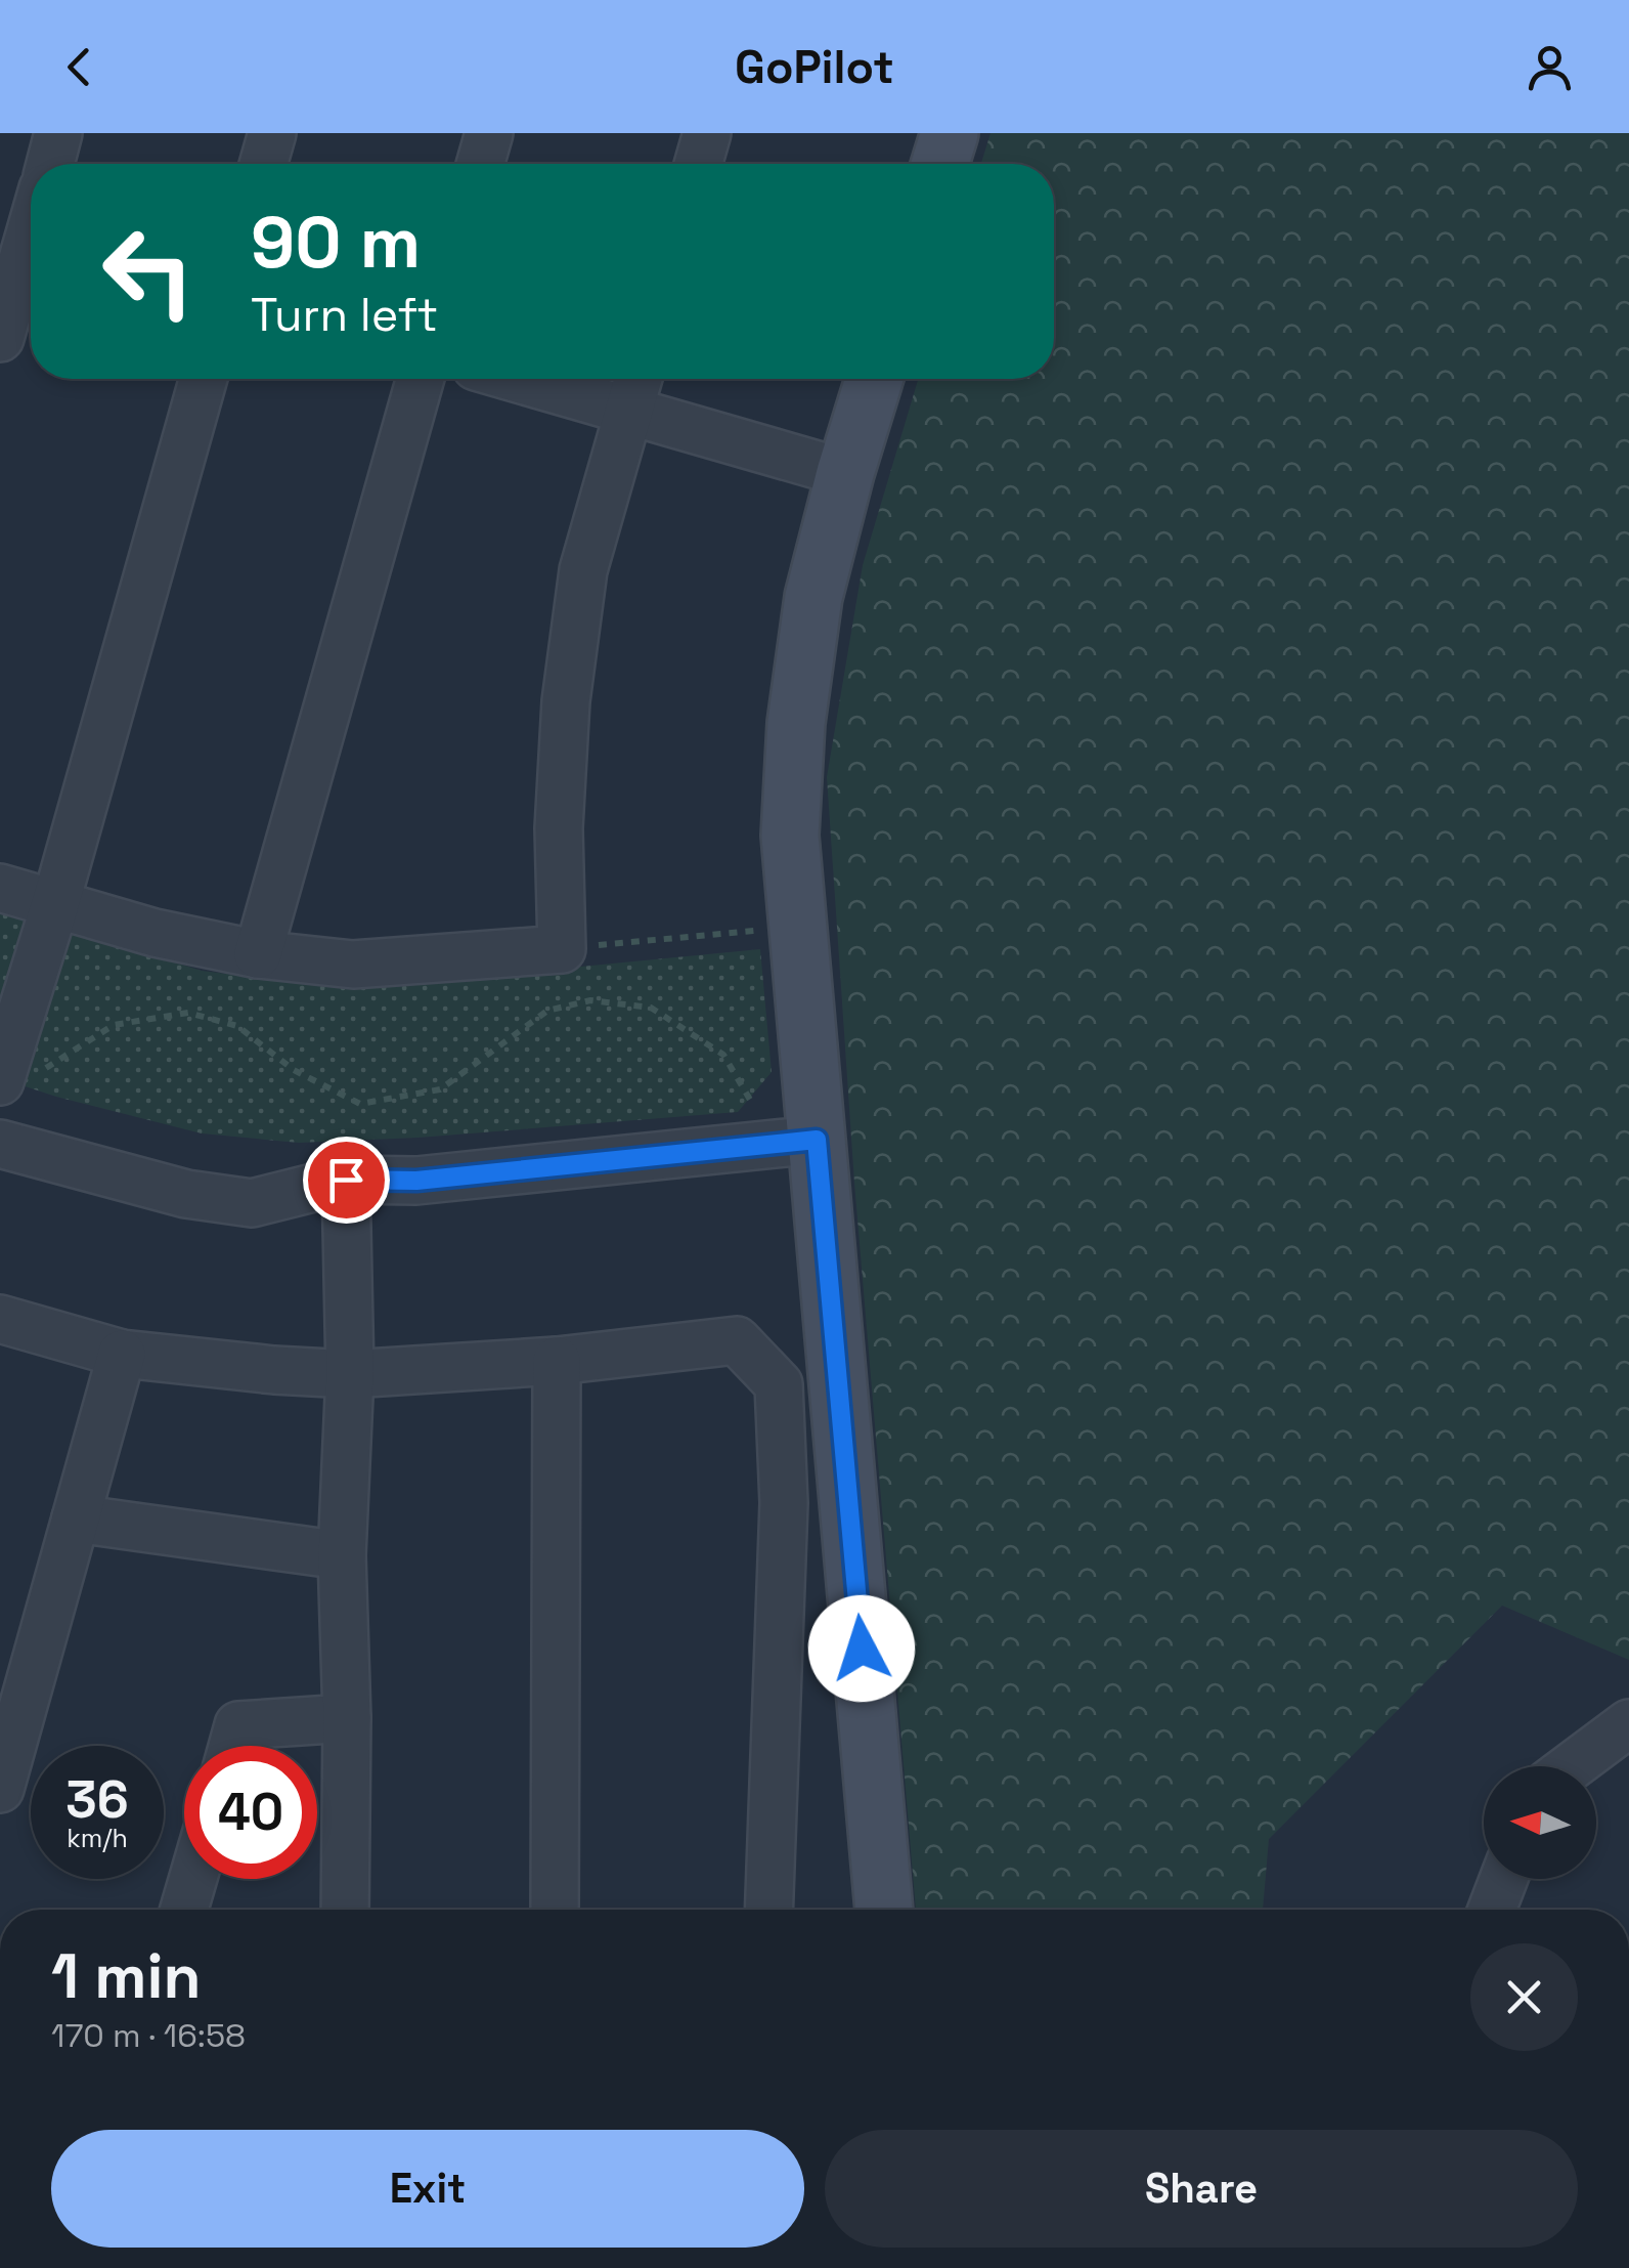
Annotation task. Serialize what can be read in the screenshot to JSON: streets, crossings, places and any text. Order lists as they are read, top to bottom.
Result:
{
  "north": "left",
  "page": {
    "header": "GoPilot",
    "turn": ["90 m", "Turn left"],
    "speed": "36 km/h",
    "limit": "40",
    "heading": ["1 min", "170 m · 16:58"],
    "buttons": ["Exit", "Share"]
  }
}
